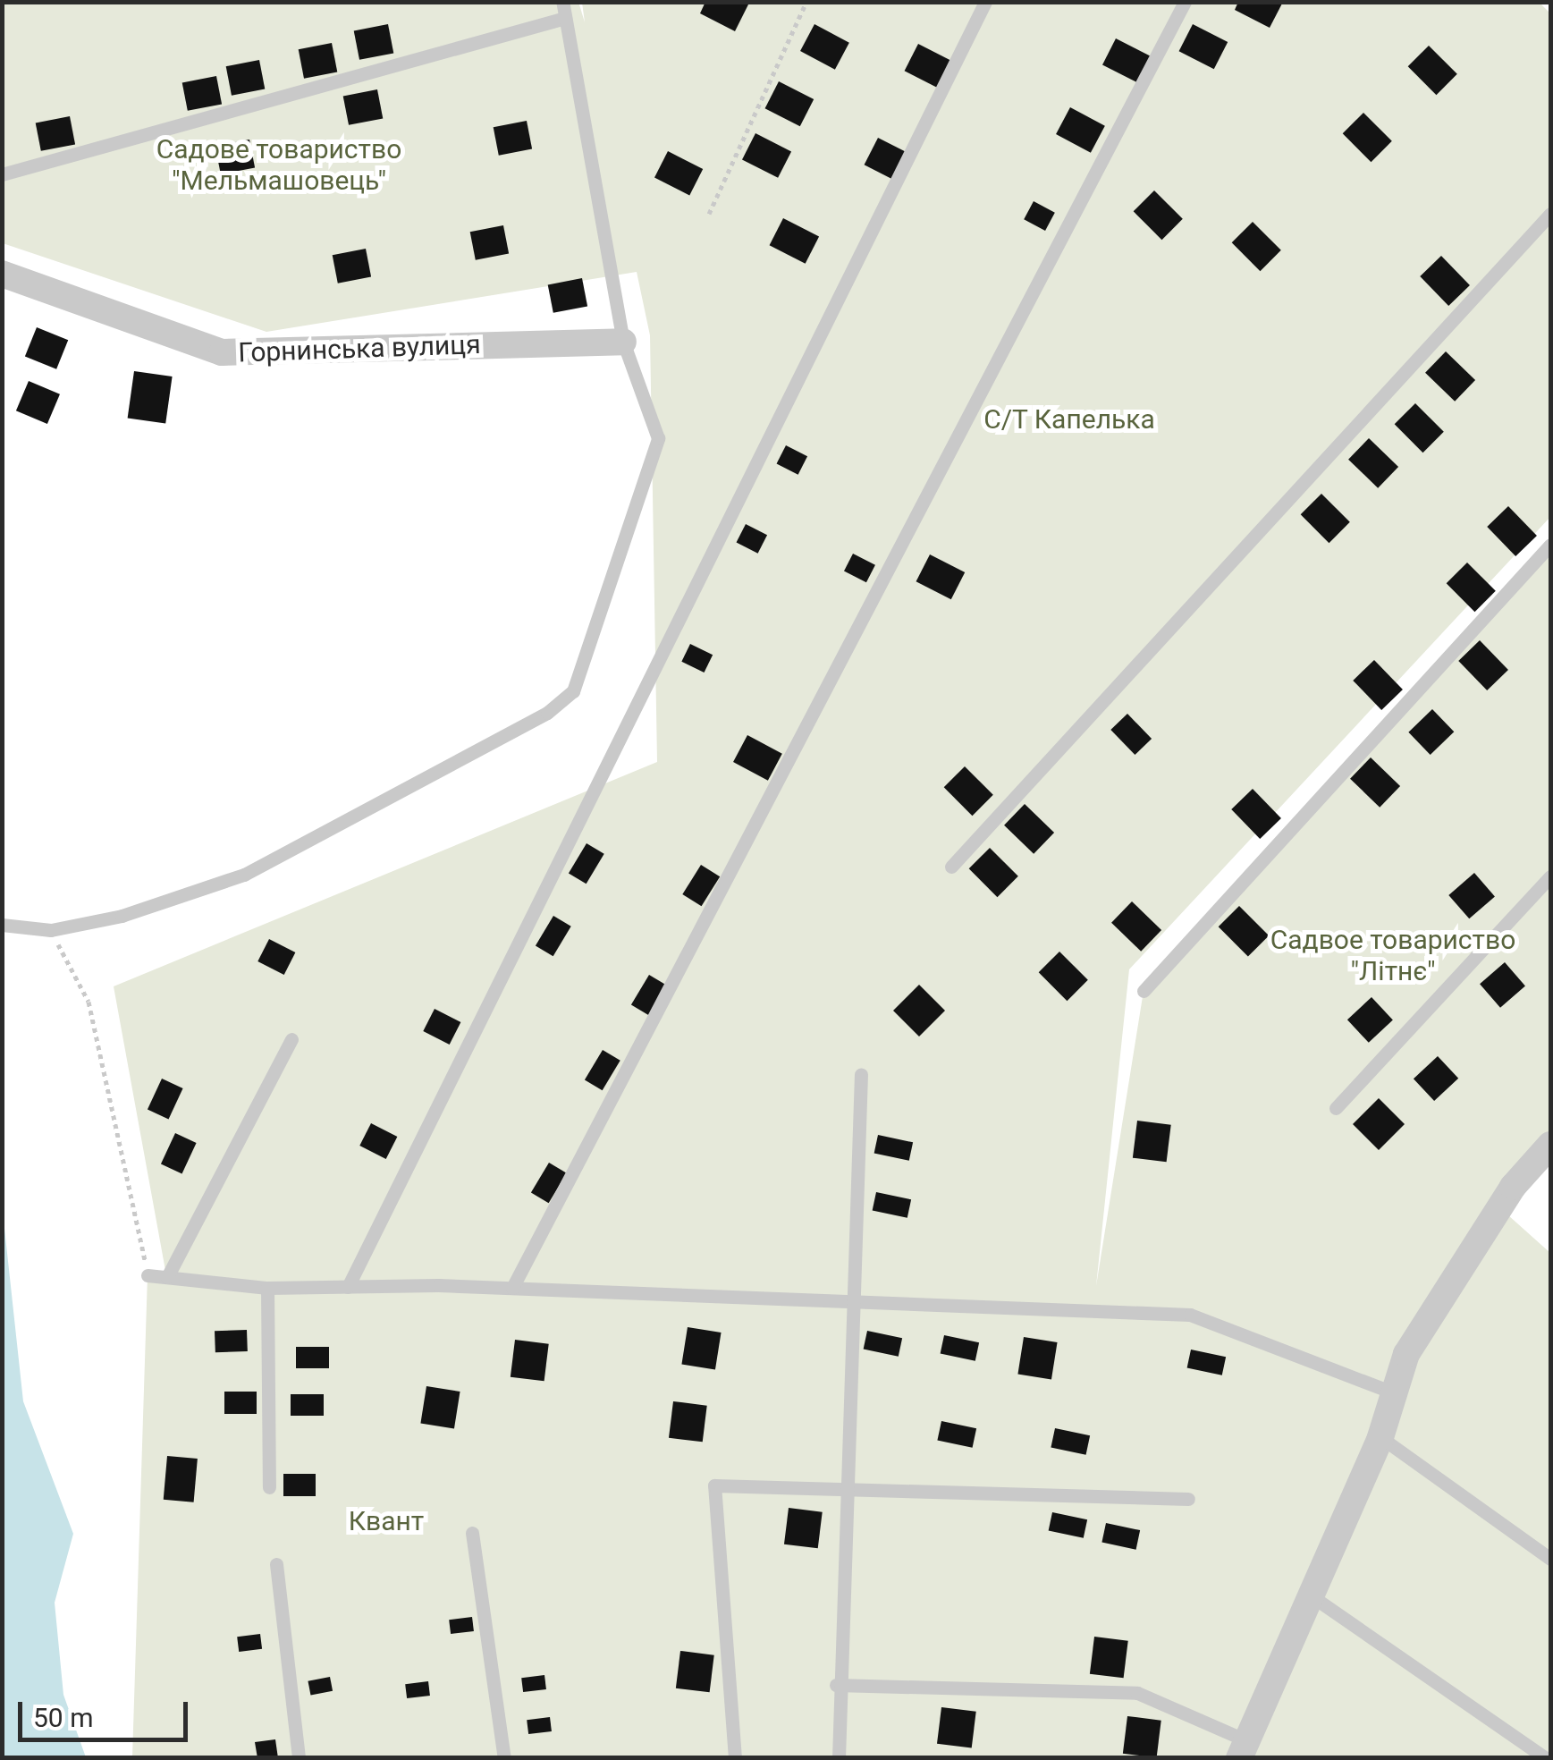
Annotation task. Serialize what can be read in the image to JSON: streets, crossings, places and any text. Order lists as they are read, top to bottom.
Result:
{
  "streets": {
    "street": ["Горнинська вулиця"]
  },
  "parks": [
    "Садове товариство \"Мельмашовець\"",
    "С/Т Капелька",
    "Садвое товариство \"Літнє\"",
    "Квант"
  ],
  "scale_bar": "50 m"
}
